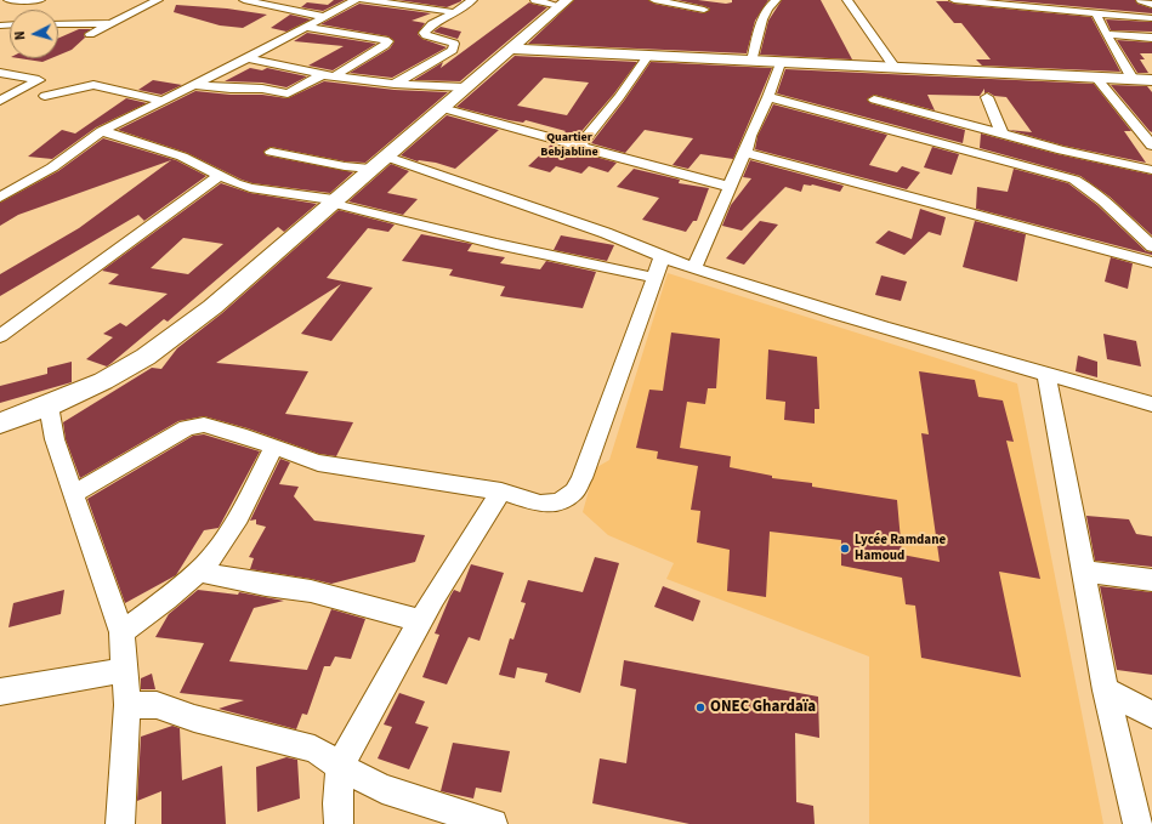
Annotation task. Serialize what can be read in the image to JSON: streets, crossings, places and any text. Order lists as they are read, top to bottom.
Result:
{
  "districts": ["Quartier Bebjabline"],
  "places": ["Lycée Ramdane Hamoud", "ONEC Ghardaïa"],
  "north": "left"
}
